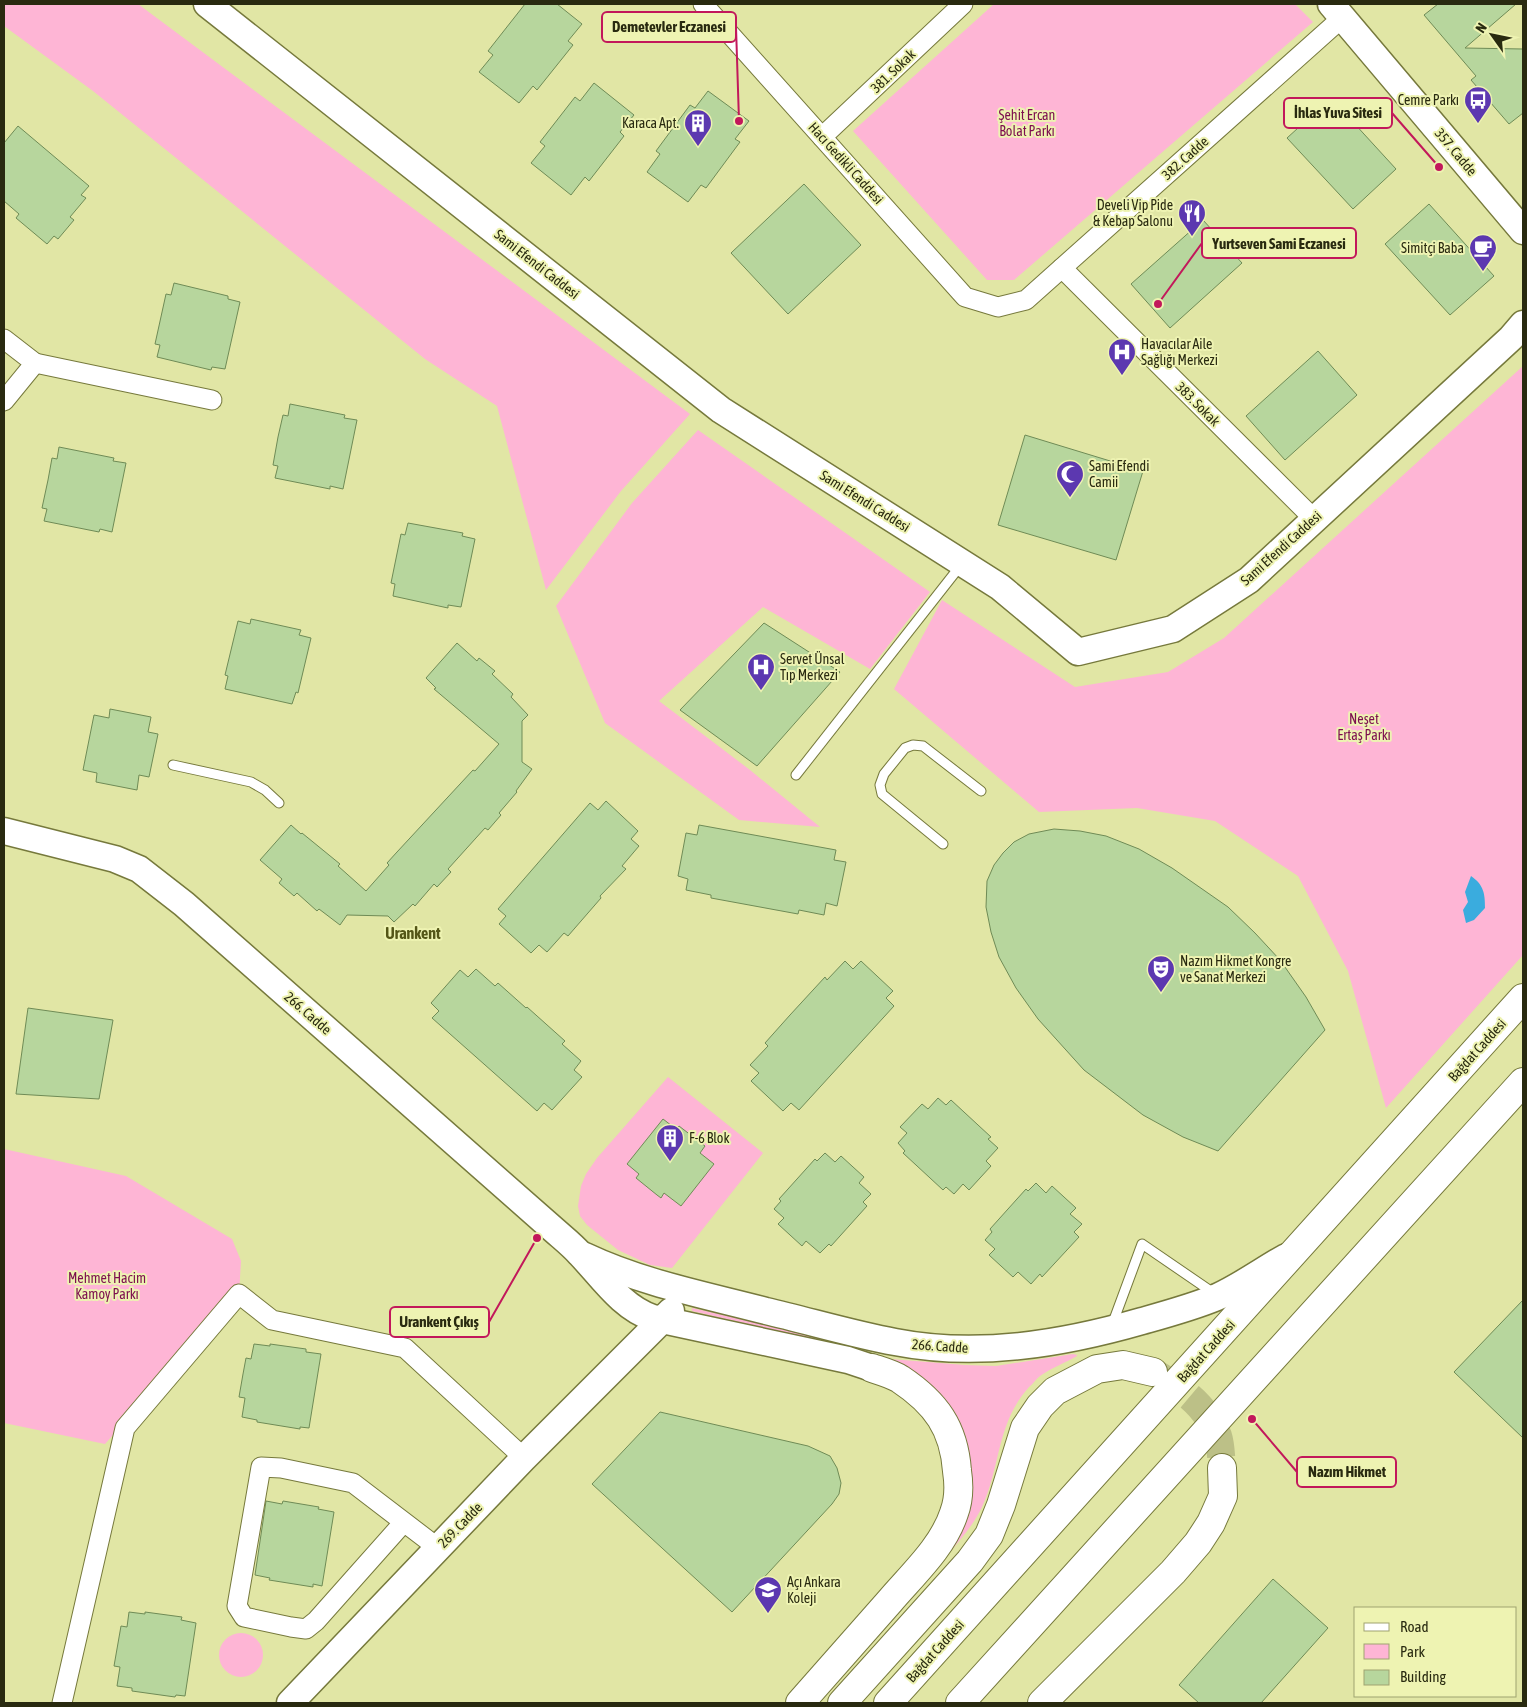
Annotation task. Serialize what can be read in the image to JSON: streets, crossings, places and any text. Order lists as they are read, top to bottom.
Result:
{
  "streets": {
    "main road": [
      "357. Cadde",
      "Sami Efendi Caddesi",
      "266. Cadde",
      "Bağdat Caddesi",
      "269. Cadde"
    ],
    "street": [
      "381. Sokak",
      "382. Cadde",
      "Hacı Gedikli Caddesi",
      "383. Sokak"
    ]
  },
  "crossings": [
    ["381. Sokak", "Hacı Gedikli Caddesi"],
    ["357. Cadde", "382. Cadde"],
    ["382. Cadde", "Hacı Gedikli Caddesi"],
    ["382. Cadde", "383. Sokak"],
    ["Sami Efendi Caddesi", "383. Sokak"],
    ["266. Cadde", "Bağdat Caddesi"],
    ["266. Cadde", "269. Cadde"]
  ],
  "districts": ["Urankent"],
  "parks": ["Şehit Ercan Bolat Parkı", "Neşet Ertaş Parkı", "Mehmet Hacim Kamoy Parkı"],
  "places": {
    "other": [
      "Demetevler Eczanesi",
      "İhlas Yuva Sitesi",
      "Yurtseven Sami Eczanesi",
      "Urankent Çıkış",
      "Nazım Hikmet"
    ],
    "bus stop": ["Cemre Parkı"],
    "building": ["Karaca Apt.", "F-6 Blok"],
    "restaurant": ["Develi Vip Pide & Kebap Salonu"],
    "cafe": ["Simitçi Baba"],
    "hospital": ["Havacılar Aile Sağlığı Merkezi", "Servet Ünsal Tıp Merkezi"],
    "mosque": ["Sami Efendi Camii"],
    "theatre": ["Nazım Hikmet Kongre ve Sanat Merkezi"],
    "school or university": ["Açı Ankara Koleji"]
  },
  "legend": ["Road", "Park", "Building"],
  "north": "top left"
}
